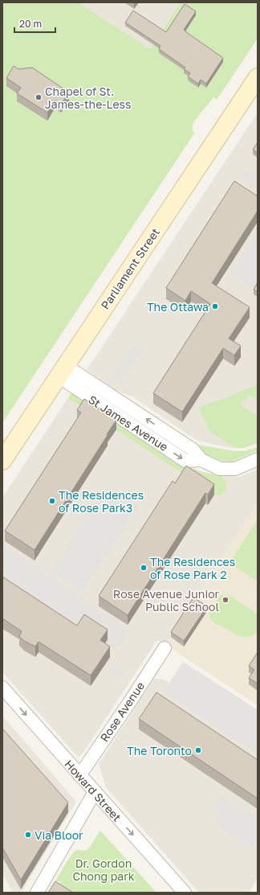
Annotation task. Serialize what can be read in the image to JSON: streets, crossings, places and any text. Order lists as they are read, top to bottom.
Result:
{
  "streets": {
    "main road": ["Parliament Street"],
    "street": ["St James Avenue", "Rose Avenue", "Howard Street"]
  },
  "crossings": [
    ["Parliament Street", "St James Avenue"],
    ["Rose Avenue", "Howard Street"]
  ],
  "one_way": ["Howard Street"],
  "parks": ["Dr. Gordon Chong park"],
  "places": [
    "Chapel of St. James-the-Less",
    "The Ottawa",
    "The Residences of Rose Park3",
    "The Residences of Rose Park 2",
    "Rose Avenue Junior Public School",
    "The Toronto",
    "Via Bloor"
  ],
  "scale_bar": "20 m"
}
